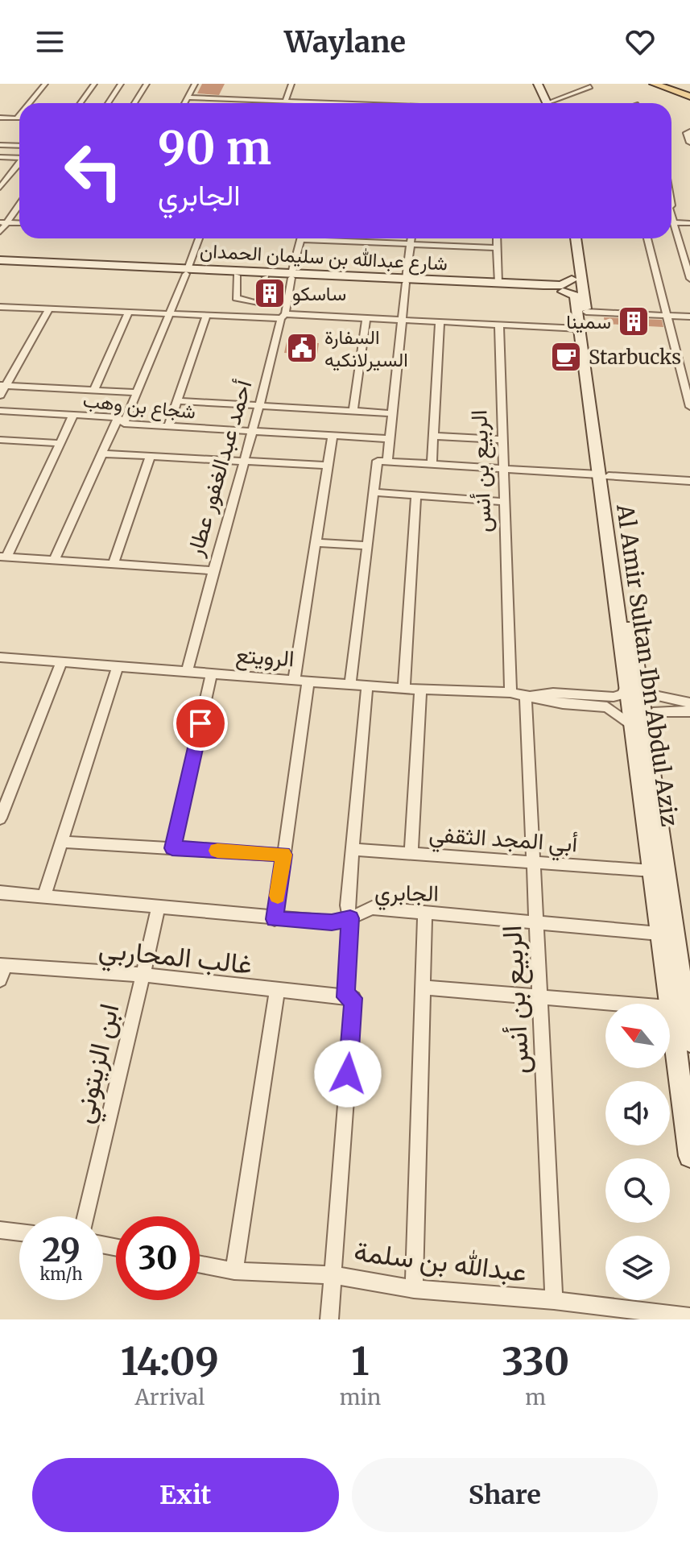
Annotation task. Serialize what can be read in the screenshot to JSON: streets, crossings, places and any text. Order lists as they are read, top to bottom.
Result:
{
  "streets": {
    "street": [
      "شارع عبدالله بن سليمان الحمدان",
      "شجاع بن وهب",
      "أحمد عبدالغفور عطار",
      "الربيع بن أنس",
      "الرويتع",
      "Al Amir Sultan Ibn Abdul Aziz",
      "أبي المجد الثقفي",
      "الجابري",
      "غالب المحاربي",
      "ابن الزيتوني",
      "عبدالله بن سلمة"
    ]
  },
  "crossings": [
    ["شارع عبدالله بن سليمان الحمدان", "أحمد عبدالغفور عطار"],
    ["شارع عبدالله بن سليمان الحمدان", "Al Amir Sultan Ibn Abdul Aziz"],
    ["شجاع بن وهب", "أحمد عبدالغفور عطار"],
    ["أحمد عبدالغفور عطار", "الرويتع"],
    ["الربيع بن أنس", "الرويتع"],
    ["الربيع بن أنس", "أبي المجد الثقفي"],
    ["الربيع بن أنس", "الجابري"],
    ["الربيع بن أنس", "عبدالله بن سلمة"],
    ["الرويتع", "Al Amir Sultan Ibn Abdul Aziz"],
    ["Al Amir Sultan Ibn Abdul Aziz", "أبي المجد الثقفي"],
    ["Al Amir Sultan Ibn Abdul Aziz", "الجابري"],
    ["الجابري", "ابن الزيتوني"],
    ["غالب المحاربي", "ابن الزيتوني"]
  ],
  "places": {
    "building": ["ساسكو", "سمينا"],
    "public building": ["السفارة السيرلانكيه"],
    "cafe": ["Starbucks"]
  },
  "north": "top left",
  "page": {
    "header": "Waylane",
    "turn": ["90 m", "الجابري"],
    "speed": "29 km/h",
    "limit": "30",
    "eta": [
      "14:09",
      "Arrival",
      "1",
      "min",
      "330",
      "m"
    ],
    "buttons": ["Exit", "Share"]
  }
}
